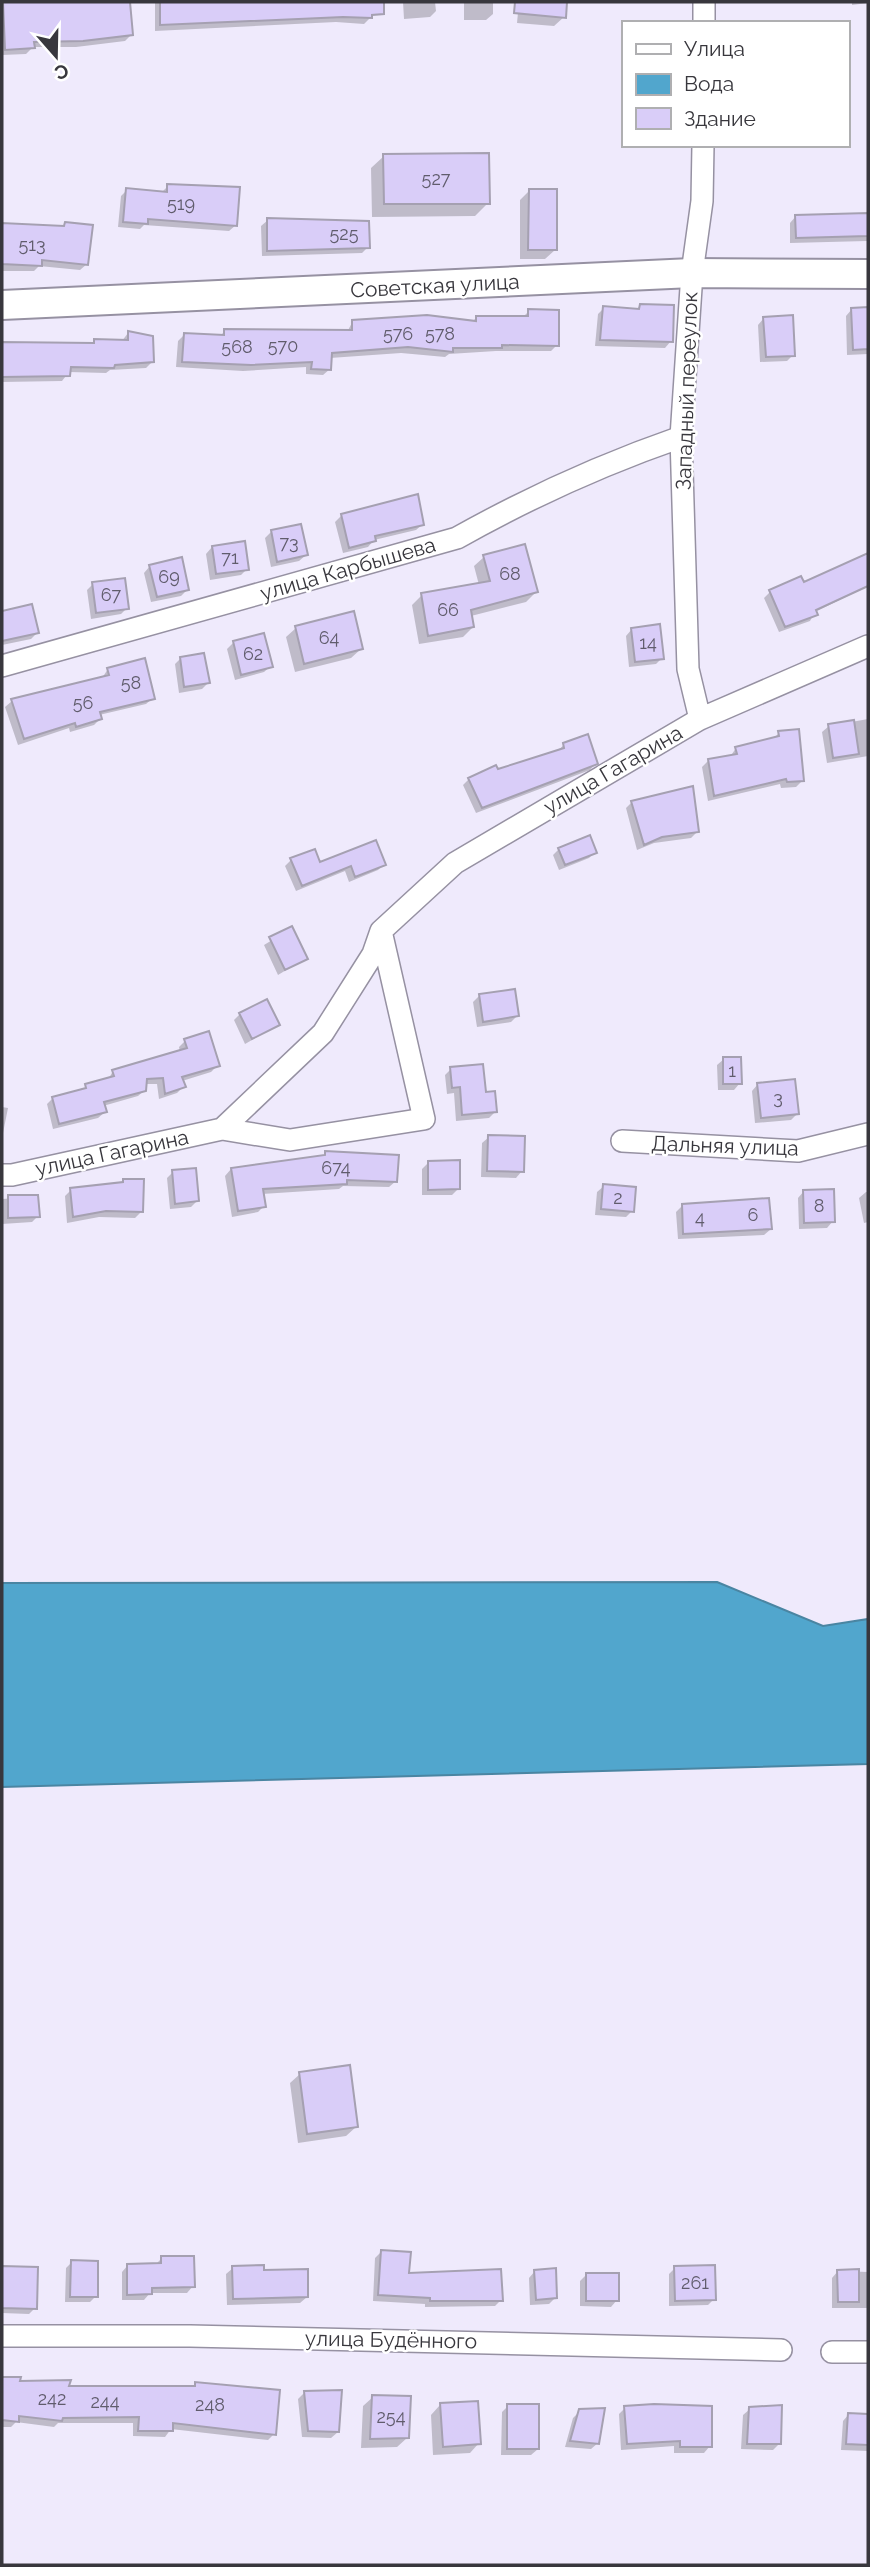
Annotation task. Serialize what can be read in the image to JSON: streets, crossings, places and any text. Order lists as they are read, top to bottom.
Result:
{
  "streets": {
    "street": [
      "Советская улица",
      "Западный переулок",
      "улица Карбышева",
      "улица Гагарина",
      "Дальняя улица",
      "улица Будённого"
    ]
  },
  "crossings": [
    ["Советская улица", "Западный переулок"],
    ["Западный переулок", "улица Карбышева"],
    ["Западный переулок", "улица Гагарина"]
  ],
  "house_numbers": [
    "527",
    "519",
    "525",
    "513",
    "576",
    "578",
    "570",
    "568",
    "73",
    "71",
    "68",
    "69",
    "67",
    "66",
    "64",
    "14",
    "62",
    "58",
    "56",
    "1",
    "3",
    "674",
    "2",
    "8",
    "6",
    "4",
    "261",
    "242",
    "244",
    "248",
    "254"
  ],
  "legend": ["Улица", "Вода", "Здание"],
  "north": "bottom"
}
